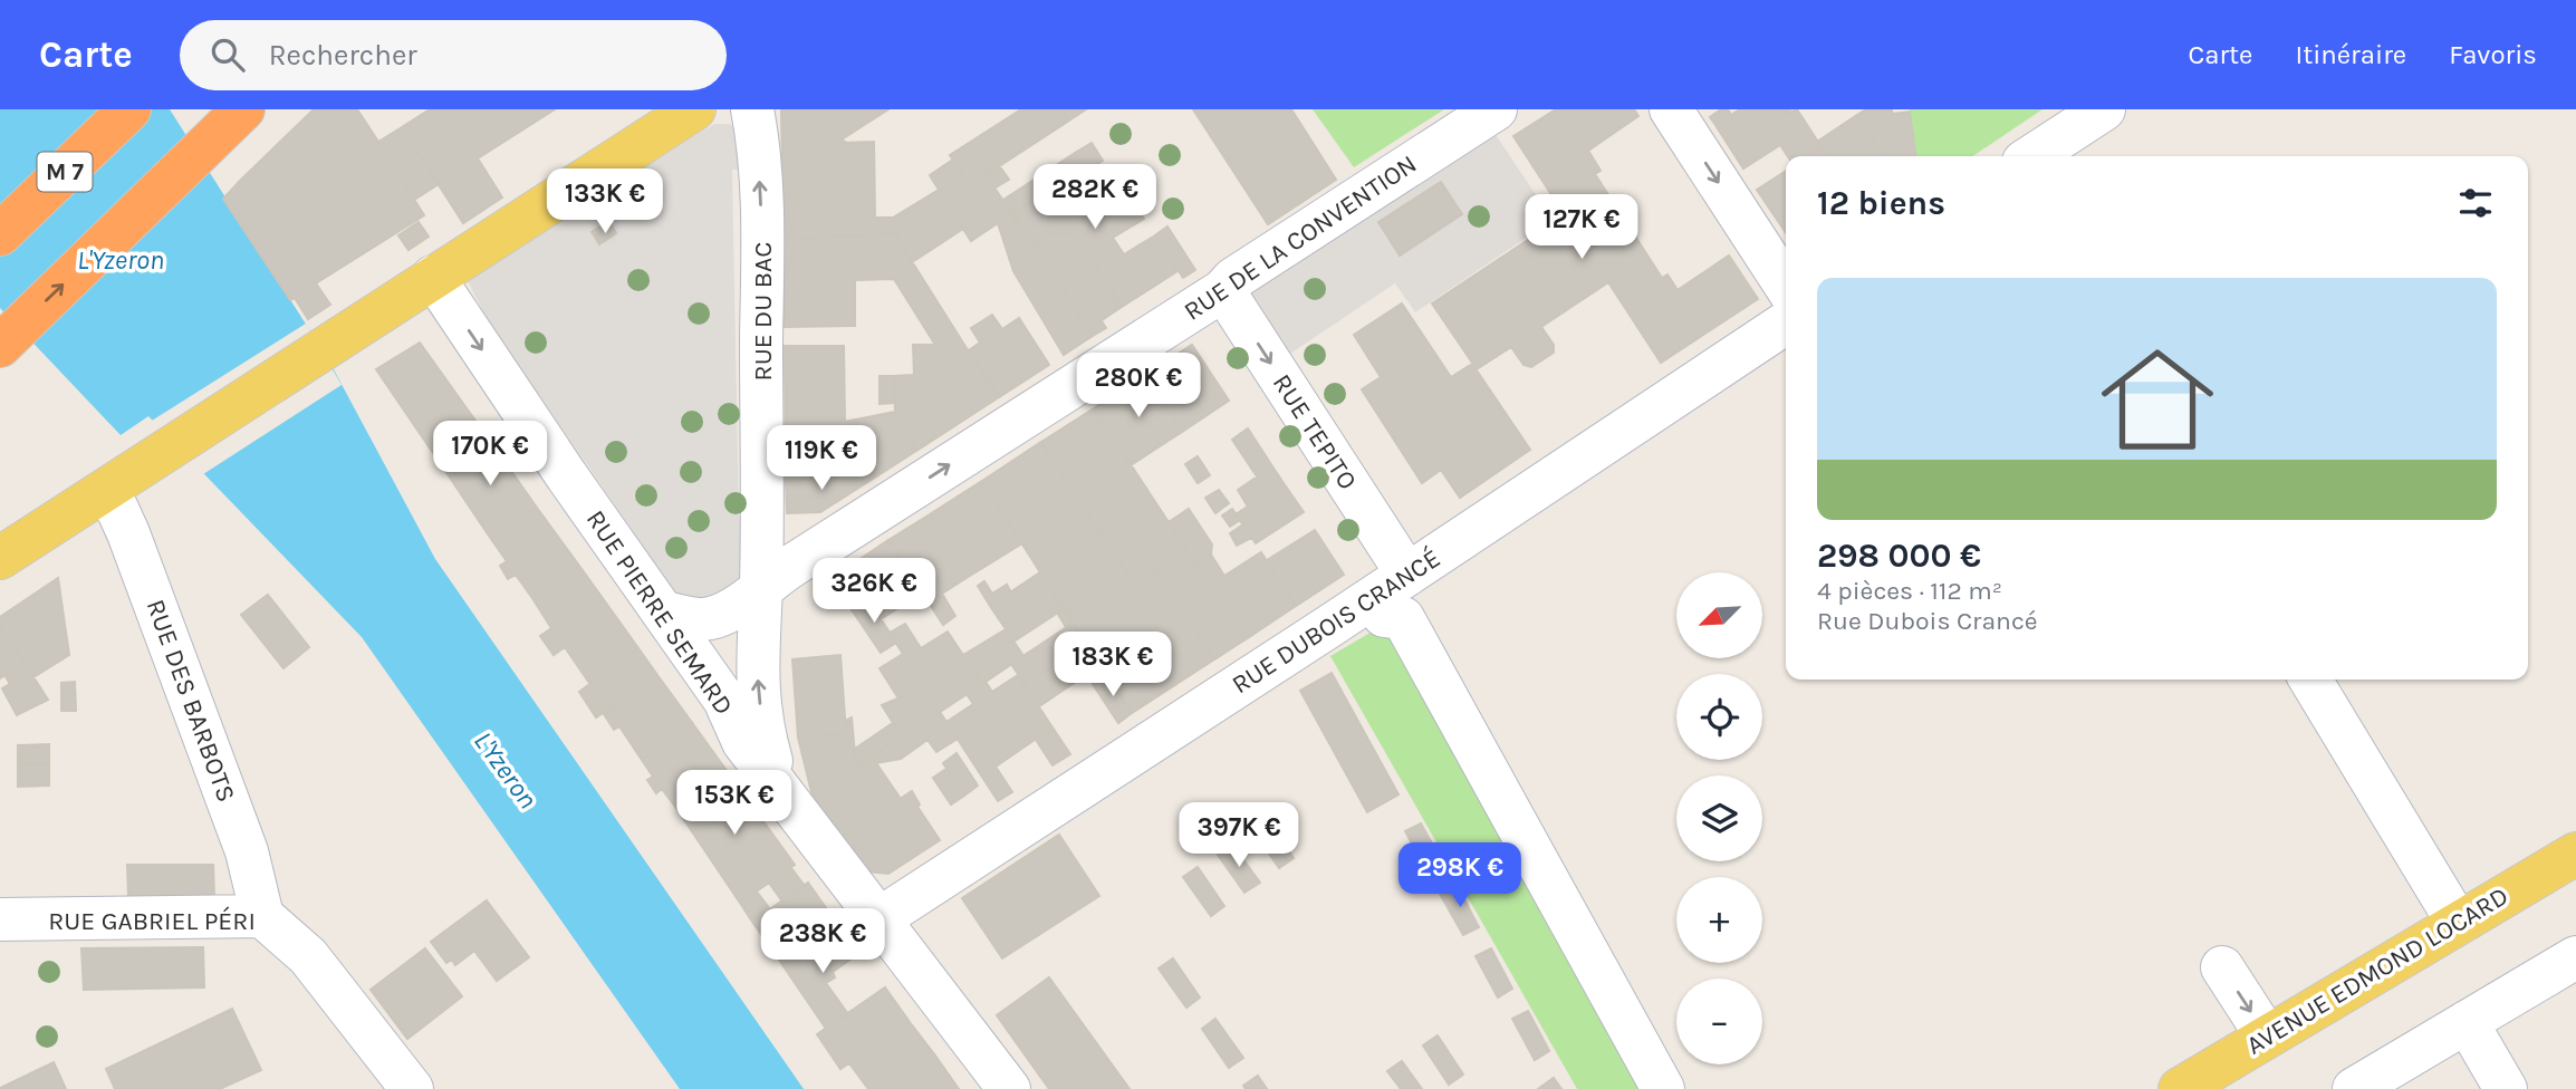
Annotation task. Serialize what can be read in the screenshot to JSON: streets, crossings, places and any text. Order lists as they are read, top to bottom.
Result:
{
  "streets": {
    "highway": ["M 7"],
    "main road": ["AVENUE EDMOND LOCARD"],
    "street": [
      "RUE DE LA CONVENTION",
      "RUE DU BAC",
      "RUE TEPITO",
      "RUE PIERRE SEMARD",
      "RUE DUBOIS CRANCÉ",
      "RUE DES BARBOTS",
      "RUE GABRIEL PÉRI"
    ]
  },
  "crossings": [
    ["RUE DE LA CONVENTION", "RUE DU BAC"],
    ["RUE DE LA CONVENTION", "RUE TEPITO"],
    ["RUE DE LA CONVENTION", "RUE PIERRE SEMARD"],
    ["RUE DU BAC", "RUE PIERRE SEMARD"],
    ["RUE TEPITO", "RUE DUBOIS CRANCÉ"],
    ["RUE PIERRE SEMARD", "RUE DUBOIS CRANCÉ"],
    ["RUE DES BARBOTS", "RUE GABRIEL PÉRI"]
  ],
  "one_way": [
    "RUE DE LA CONVENTION",
    "RUE DU BAC",
    "RUE TEPITO",
    "RUE PIERRE SEMARD"
  ],
  "water": ["L'Yzeron"],
  "north": "bottom left",
  "page": {
    "header": "Carte",
    "search": "Rechercher",
    "nav": ["Carte", "Itinéraire", "Favoris"],
    "heading": "12 biens",
    "price": [
      "282K €",
      "133K €",
      "127K €",
      "280K €",
      "170K €",
      "119K €",
      "326K €",
      "183K €",
      "153K €",
      "397K €",
      "298K €",
      "238K €"
    ],
    "list": [
      {
        "name": "298 000 €",
        "note": "4 pièces · 112 m² · Rue Dubois Crancé"
      }
    ],
    "map_buttons": ["+", "−"]
  }
}
